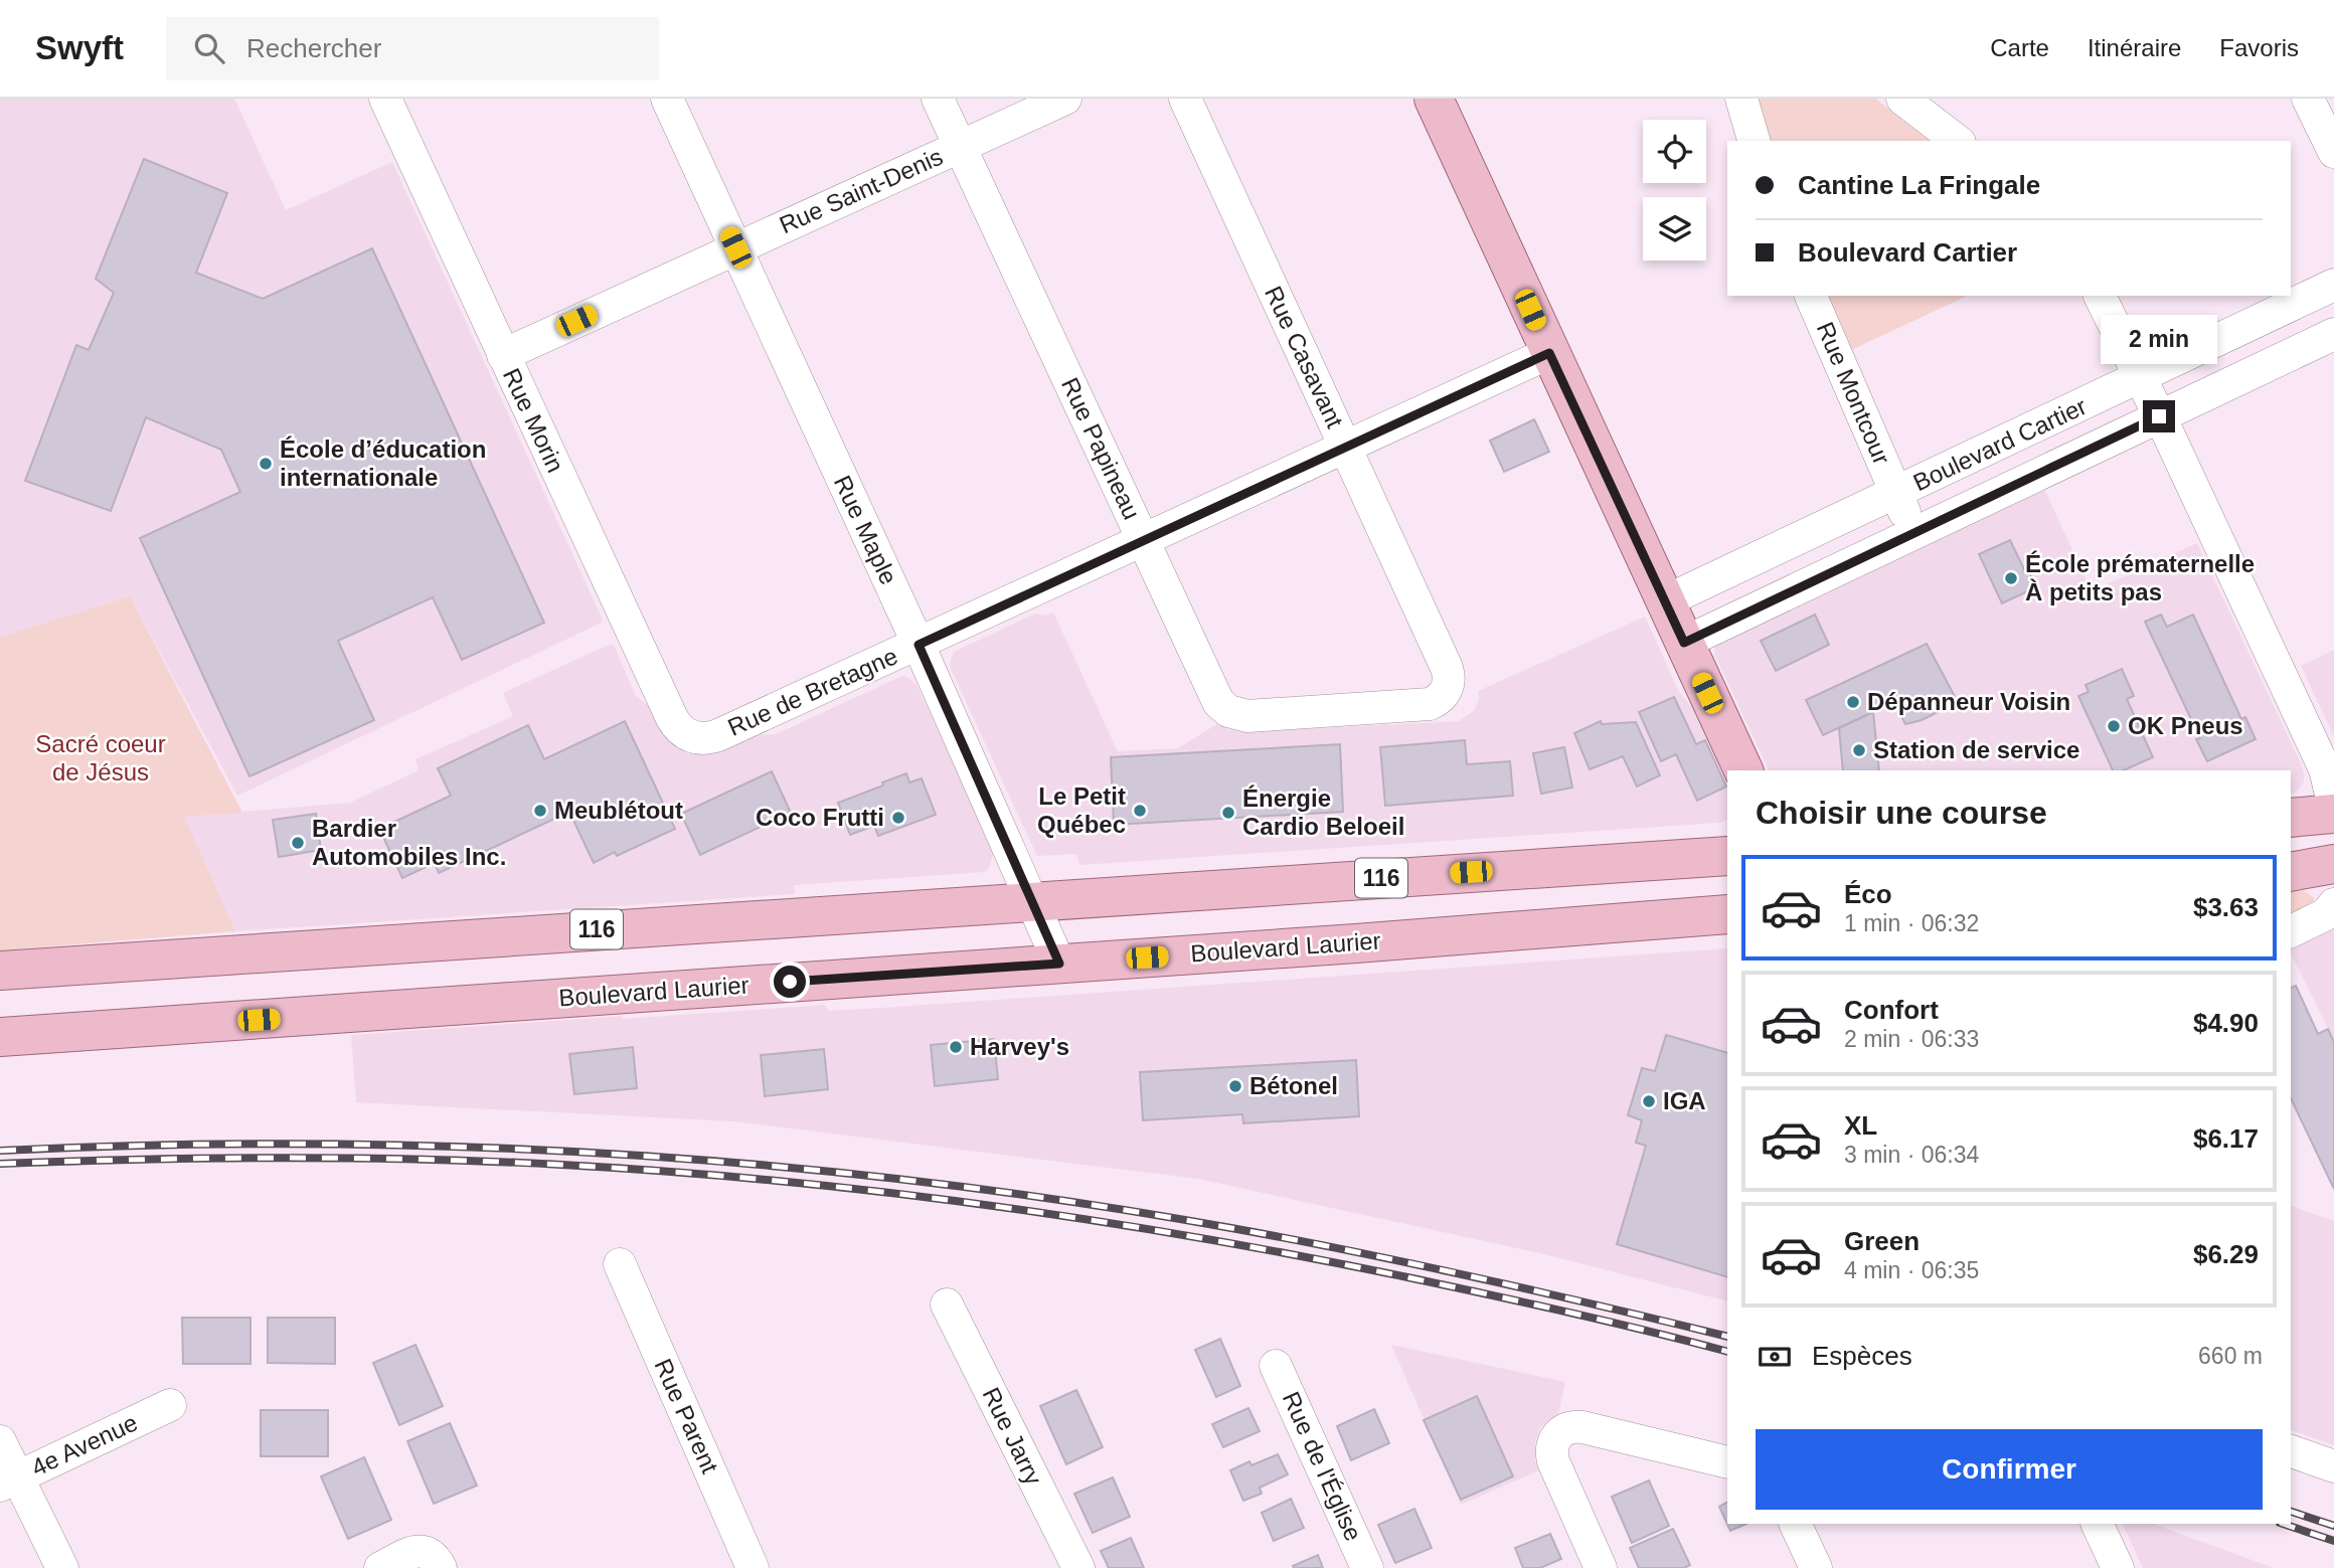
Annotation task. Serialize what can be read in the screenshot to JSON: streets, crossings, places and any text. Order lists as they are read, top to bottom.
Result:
{
  "streets": {
    "main road": ["116", "Boulevard Laurier"],
    "street": [
      "Rue Saint-Denis",
      "Rue Casavant",
      "Rue Montcour",
      "Rue Morin",
      "Boulevard Cartier",
      "Rue Papineau",
      "Rue Maple",
      "Rue de Bretagne",
      "Rue Parent",
      "Rue Jarry",
      "4e Avenue",
      "Rue de l'Église"
    ]
  },
  "crossings": [
    ["Rue Saint-Denis", "Rue Morin"],
    ["Rue Saint-Denis", "Rue Papineau"],
    ["Rue Saint-Denis", "Rue Maple"],
    ["Rue Casavant", "Rue Papineau"],
    ["Rue Casavant", "Rue de Bretagne"],
    ["Rue Montcour", "Boulevard Cartier"],
    ["Rue Morin", "Rue de Bretagne"],
    ["Rue Papineau", "Rue de Bretagne"],
    ["Rue Maple", "Rue de Bretagne"],
    ["Rue Maple", "116"],
    ["Rue Maple", "Boulevard Laurier"]
  ],
  "parks": ["Sacré coeur de Jésus"],
  "places": [
    "École d’éducation internationale",
    "École prématernelle À petits pas",
    "Dépanneur Voisin",
    "OK Pneus",
    "Station de service",
    "Meublétout",
    "Le Petit Québec",
    "Énergie Cardio Beloeil",
    "Coco Frutti",
    "Bardier Automobiles Inc.",
    "Harvey's",
    "Bétonel",
    "IGA"
  ],
  "page": {
    "header": "Swyft",
    "search": "Rechercher",
    "nav": ["Carte", "Itinéraire", "Favoris"],
    "banner": ["Cantine La Fringale", "Boulevard Cartier"],
    "bubble": "2 min",
    "heading": "Choisir une course",
    "list": [
      {
        "name": "Éco",
        "note": "1 min · 06:32",
        "value": "$3.63"
      },
      {
        "name": "Confort",
        "note": "2 min · 06:33",
        "value": "$4.90"
      },
      {
        "name": "XL",
        "note": "3 min · 06:34",
        "value": "$6.17"
      },
      {
        "name": "Green",
        "note": "4 min · 06:35",
        "value": "$6.29"
      }
    ],
    "pay": ["Espèces", "660 m"],
    "buttons": "Confirmer"
  }
}
